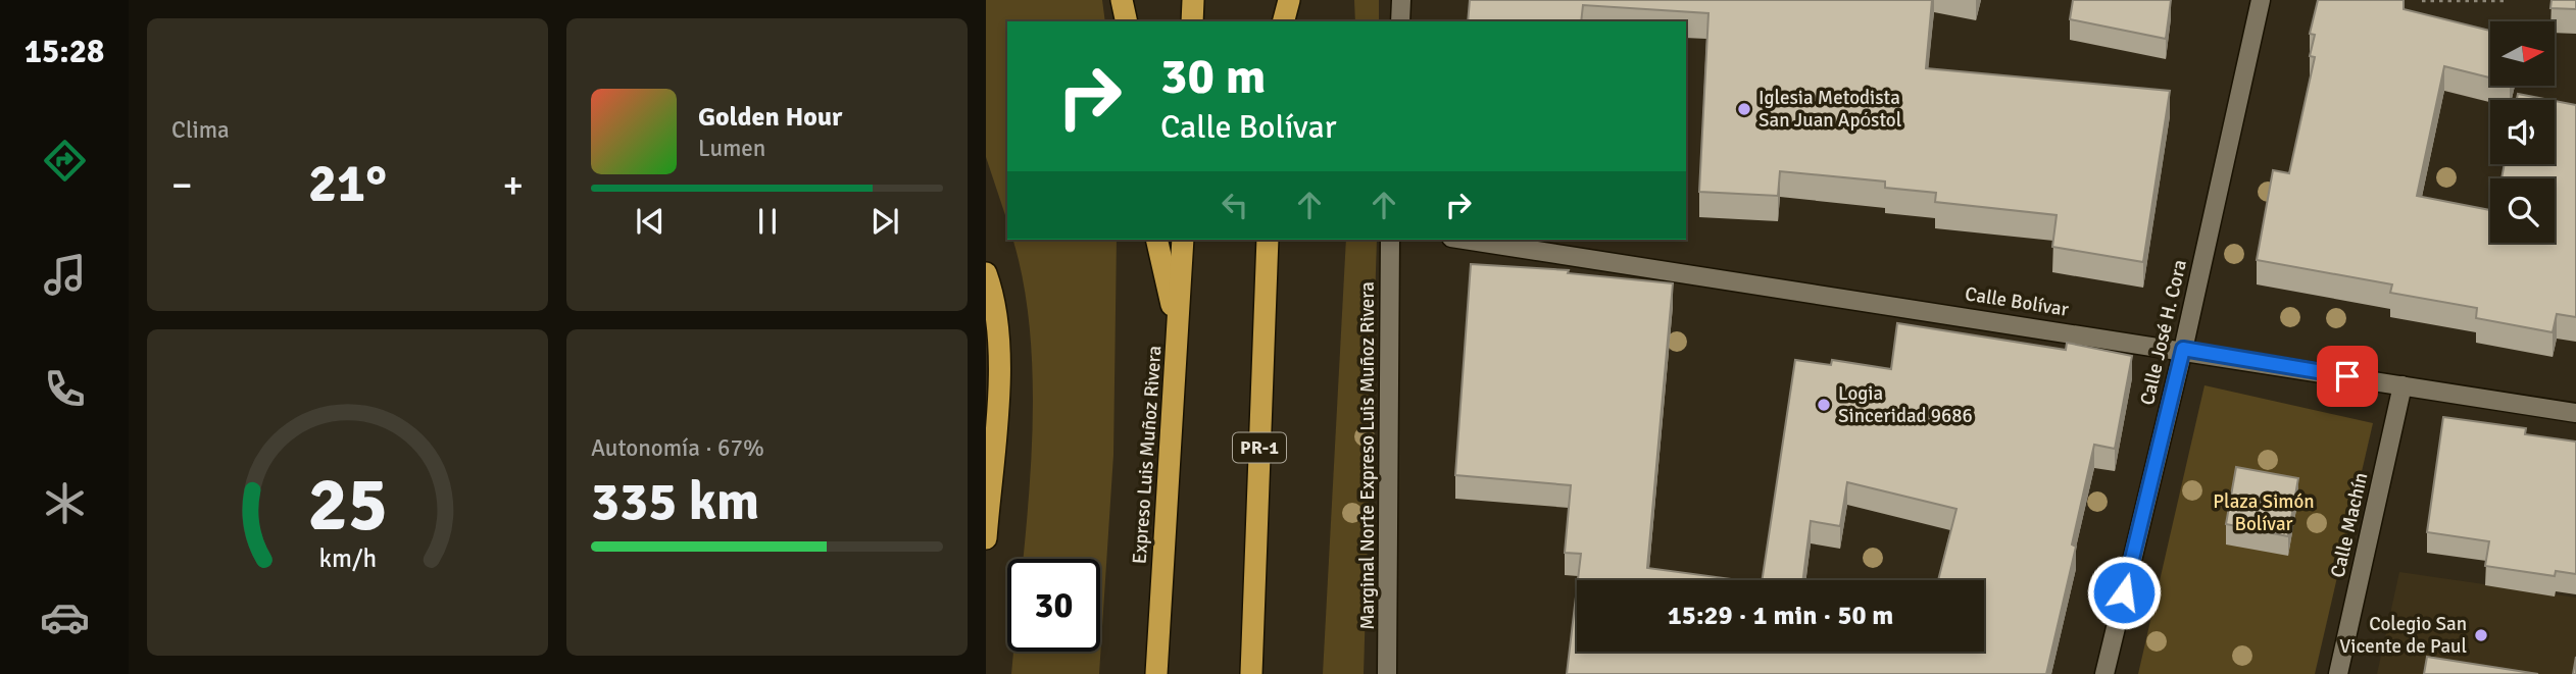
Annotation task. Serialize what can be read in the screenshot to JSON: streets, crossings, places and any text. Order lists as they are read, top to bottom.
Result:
{
  "streets": {
    "highway": ["PR-1", "Expreso Luis Muñoz Rivera"],
    "street": [
      "Calle Bolívar",
      "Calle José H. Cora",
      "Marginal Norte Expreso Luis Muñoz Rivera",
      "Calle Machín"
    ]
  },
  "crossings": [
    ["Calle Bolívar", "Calle José H. Cora"],
    ["Calle Bolívar", "Calle Machín"]
  ],
  "parks": ["Plaza Simón Bolívar"],
  "places": ["Iglesia Metodista San Juan Apόstol", "Logia Sinceridad 9686", "Colegio San Vicente de Paul"],
  "north": "right",
  "page": {
    "tabs": "15:28",
    "tile": [
      "Clima",
      ["Autonomía · 67%", "335 km"]
    ],
    "turn": ["30 m", "Calle Bolívar"],
    "song": ["Golden Hour", "Lumen"],
    "heat": ["−", "21°", "+"],
    "limit": "30",
    "trip": "15:29 · 1 min · 50 m",
    "gauge": ["25", "km/h"]
  }
}
